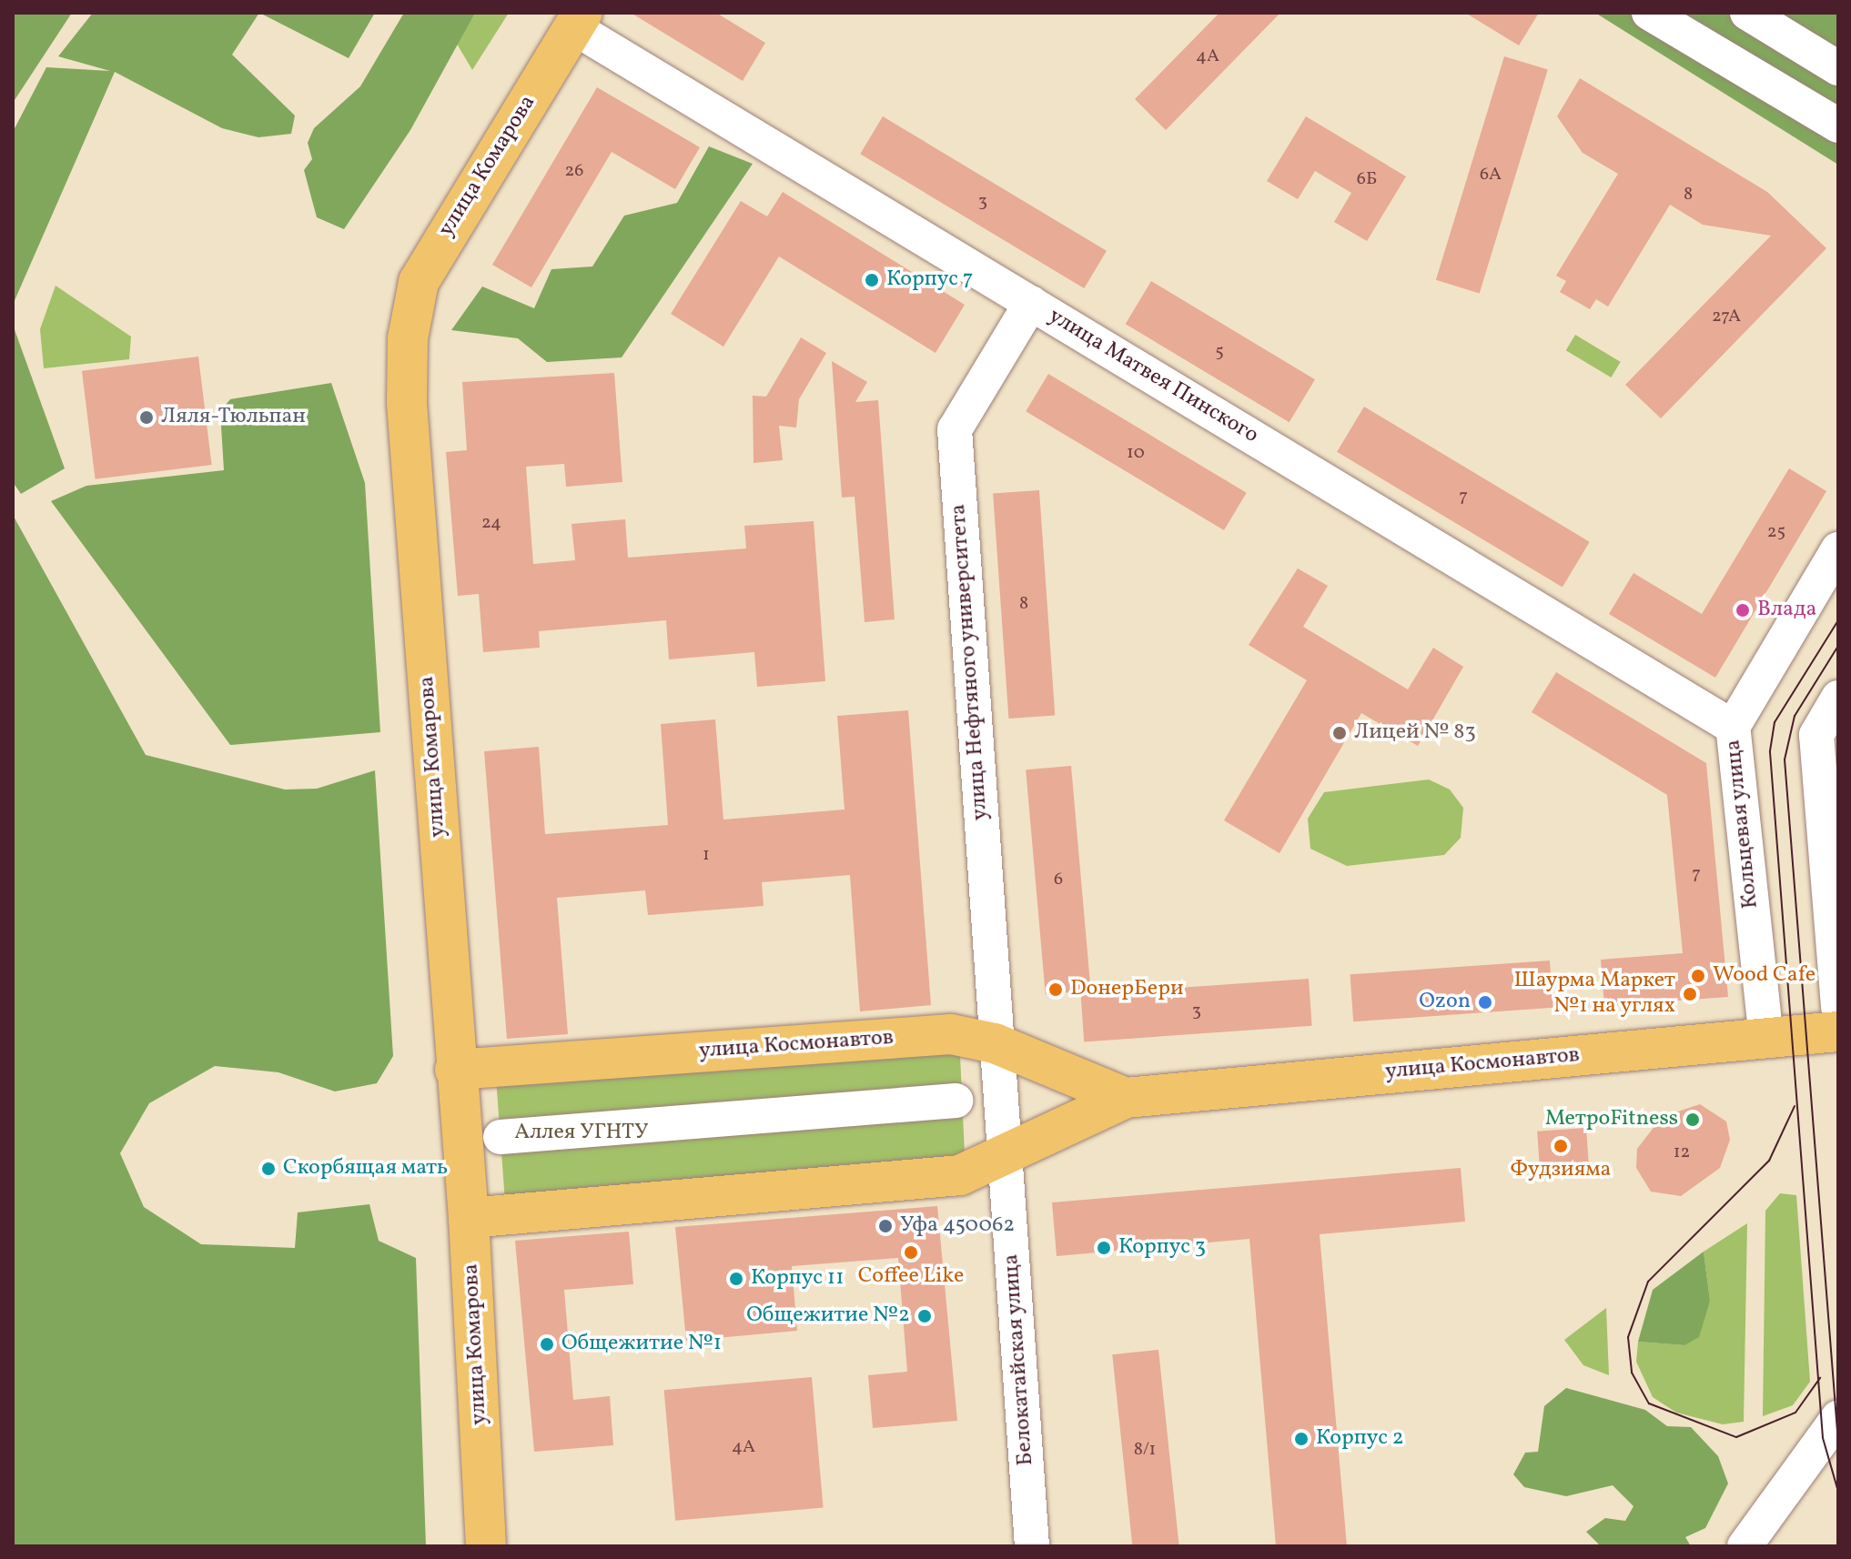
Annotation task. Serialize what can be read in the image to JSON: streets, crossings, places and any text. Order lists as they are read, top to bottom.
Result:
{
  "streets": {
    "main road": ["улица Комарова", "улица Космонавтов"],
    "street": [
      "улица Матвея Пинского",
      "улица Нефтяного университета",
      "Кольцевая улица",
      "Белокатайская улица"
    ]
  },
  "crossings": [
    ["улица Комарова", "улица Матвея Пинского"],
    ["улица Комарова", "улица Космонавтов"],
    ["улица Матвея Пинского", "улица Нефтяного университета"],
    ["улица Матвея Пинского", "Кольцевая улица"],
    ["улица Нефтяного университета", "улица Космонавтов"],
    ["улица Нефтяного университета", "Белокатайская улица"],
    ["Кольцевая улица", "улица Космонавтов"],
    ["улица Космонавтов", "Белокатайская улица"]
  ],
  "parks": ["Аллея УГНТУ"],
  "places": [
    "Корпус 7",
    "Ляля-Тюльпан",
    "Влада",
    "Лицей № 83",
    "Wood Cafe",
    "DонерБери",
    "Шаурма Маркет №1 на углях",
    "Ozon",
    "МетроFitness",
    "Фудзияма",
    "Скорбящая мать",
    "Уфа 450062",
    "Корпус 3",
    "Coffee Like",
    "Корпус 11",
    "Общежитие №2",
    "Общежитие №1",
    "Корпус 2"
  ],
  "house_numbers": [
    "4А",
    "26",
    "6А",
    "6Б",
    "8",
    "3",
    "27А",
    "5",
    "10",
    "7",
    "24",
    "25",
    "8",
    "1",
    "7",
    "6",
    "3",
    "12",
    "4А",
    "8/1"
  ]
}
